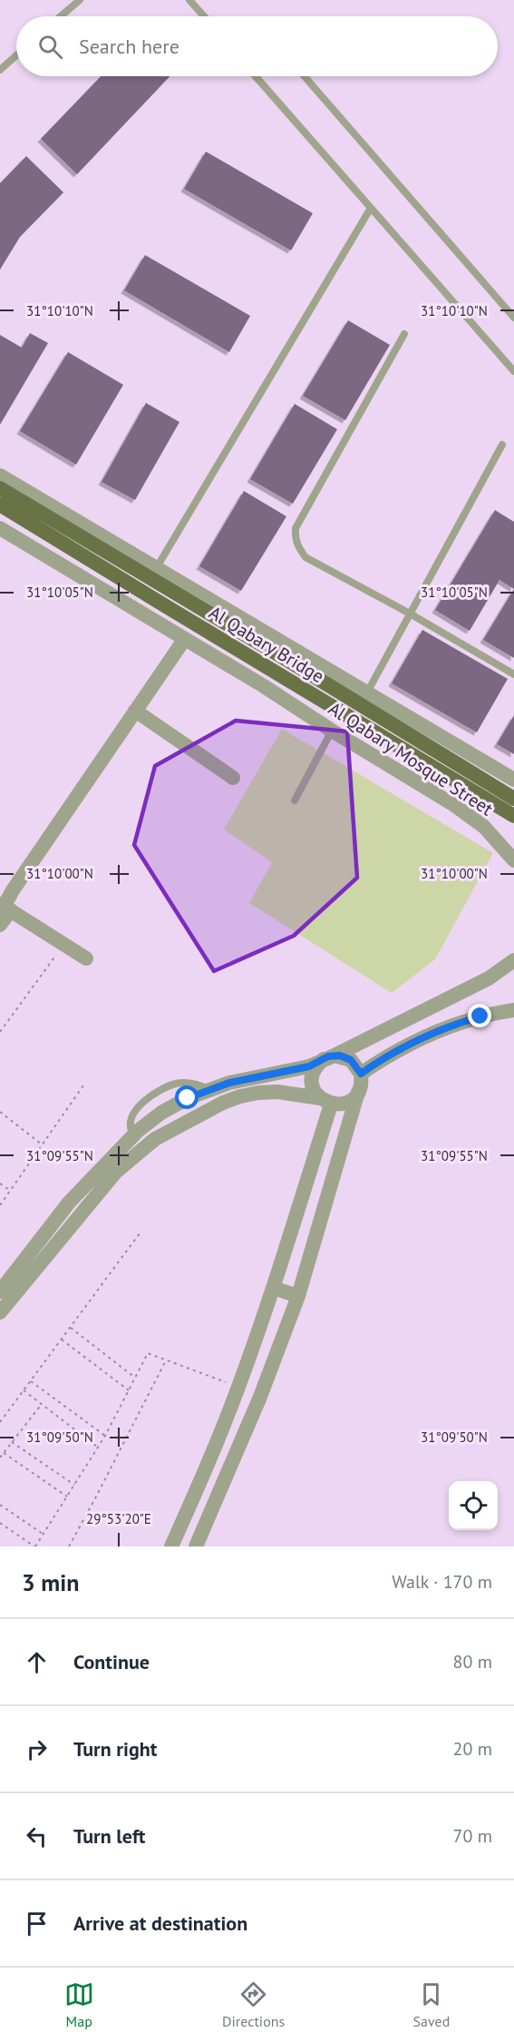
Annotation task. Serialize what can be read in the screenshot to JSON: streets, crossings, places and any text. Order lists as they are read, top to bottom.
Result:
{
  "streets": {
    "main road": ["Al Qabary Bridge"],
    "street": ["Al Qabary Mosque Street"]
  },
  "page": {
    "search": "Search here",
    "heading": ["3 min", "Walk · 170 m"],
    "list": [
      ["Continue", "80 m"],
      ["Turn right", "20 m"],
      ["Turn left", "70 m"],
      "Arrive at destination"
    ],
    "nav": ["Map", "Directions", "Saved"]
  },
  "coordinates": [
    "31°10'10\"N",
    "31°10'05\"N",
    "31°10'00\"N",
    "31°09'55\"N",
    "31°09'50\"N",
    "29°53'20\"E"
  ]
}
